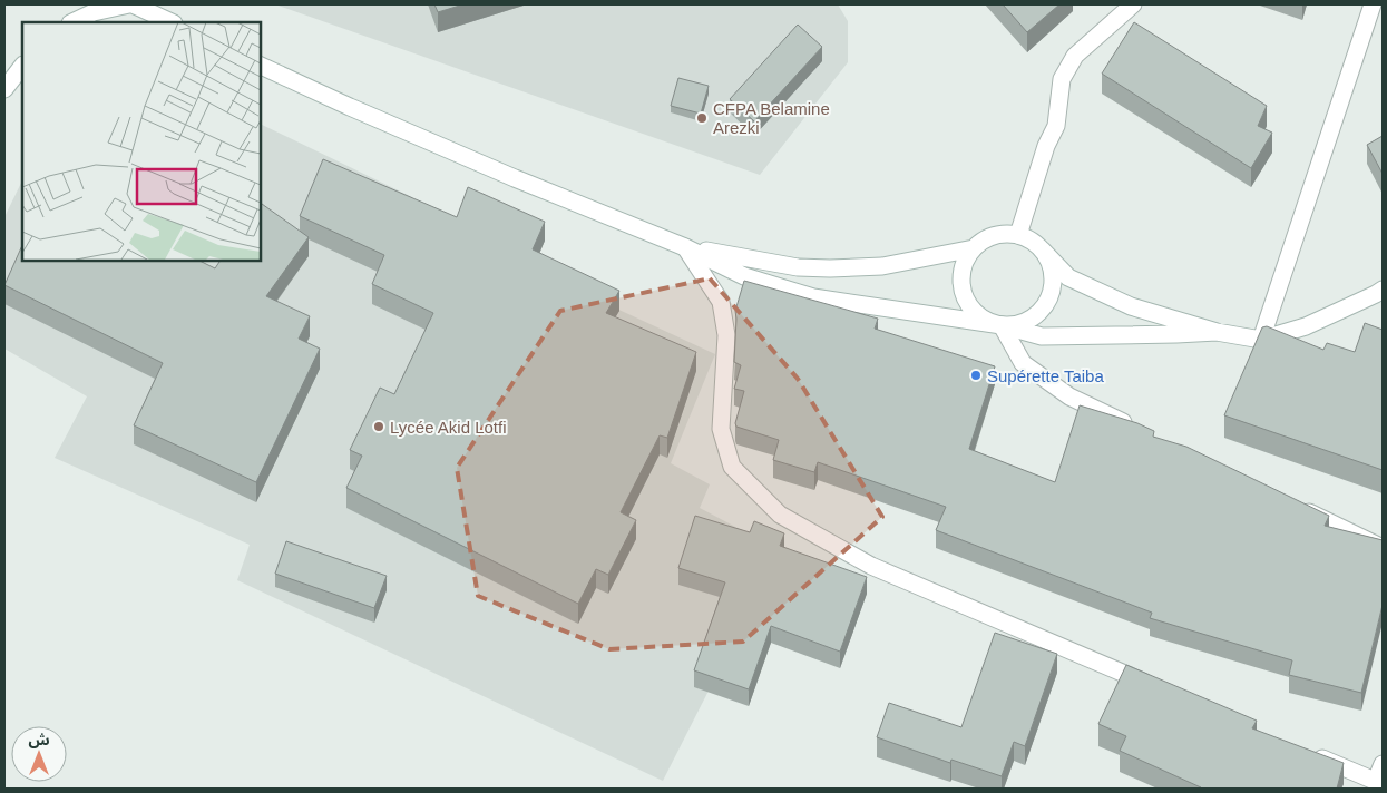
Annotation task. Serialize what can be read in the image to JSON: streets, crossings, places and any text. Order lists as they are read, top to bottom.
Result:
{
  "places": ["CFPA Belamine Arezki", "Supérette Taiba", "Lycée Akid Lotfi"],
  "north": "top"
}
